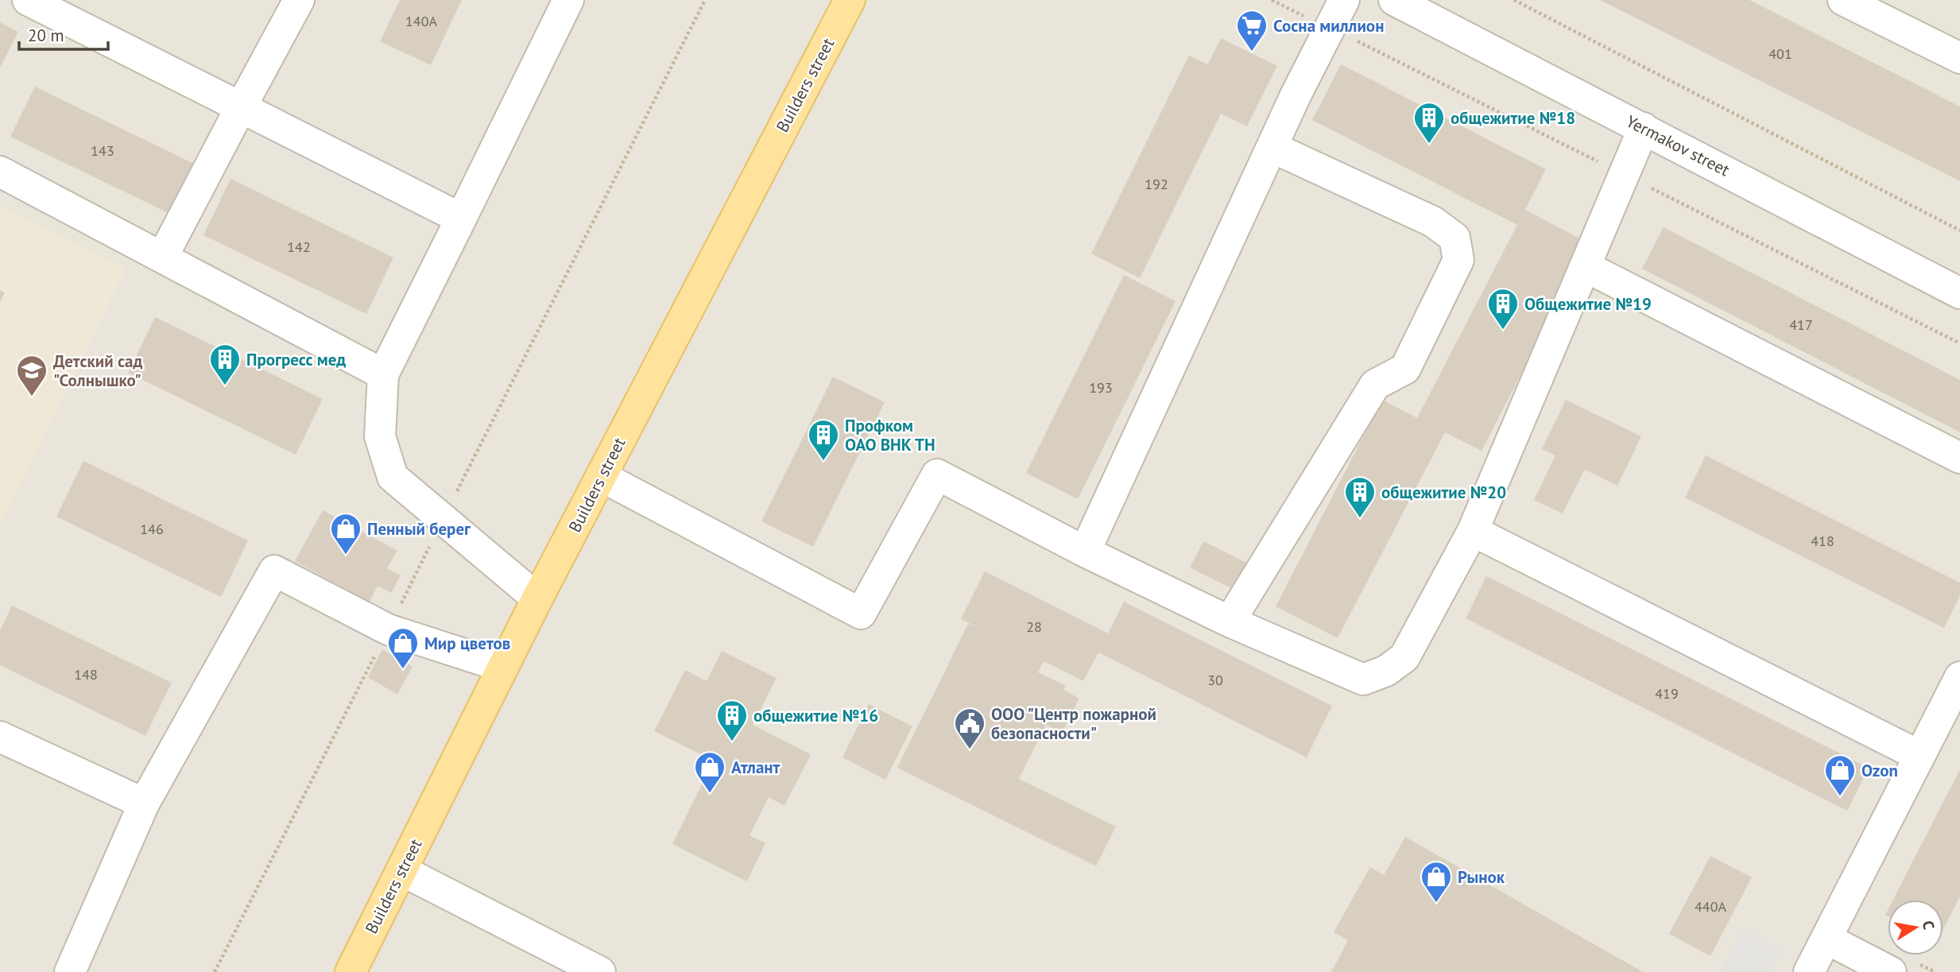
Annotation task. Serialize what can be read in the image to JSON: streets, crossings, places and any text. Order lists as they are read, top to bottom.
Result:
{
  "streets": {
    "main road": ["Builders street"],
    "street": ["Yermakov street"]
  },
  "places": {
    "supermarket": ["Сосна миллион"],
    "building": [
      "общежитие №18",
      "Общежитие №19",
      "Прогресс мед",
      "Профком ОАО ВНК ТН",
      "общежитие №20",
      "общежитие №16"
    ],
    "school or university": ["Детский сад \"Солнышко\""],
    "shop": [
      "Пенный берег",
      "Мир цветов",
      "Атлант",
      "Ozon",
      "Рынок"
    ],
    "public building": ["ООО \"Центр пожарной безопасности\""]
  },
  "house_numbers": [
    "140А",
    "401",
    "143",
    "192",
    "142",
    "417",
    "193",
    "146",
    "418",
    "28",
    "148",
    "30",
    "419",
    "440А"
  ],
  "scale_bar": "20 m",
  "north": "right"
}
